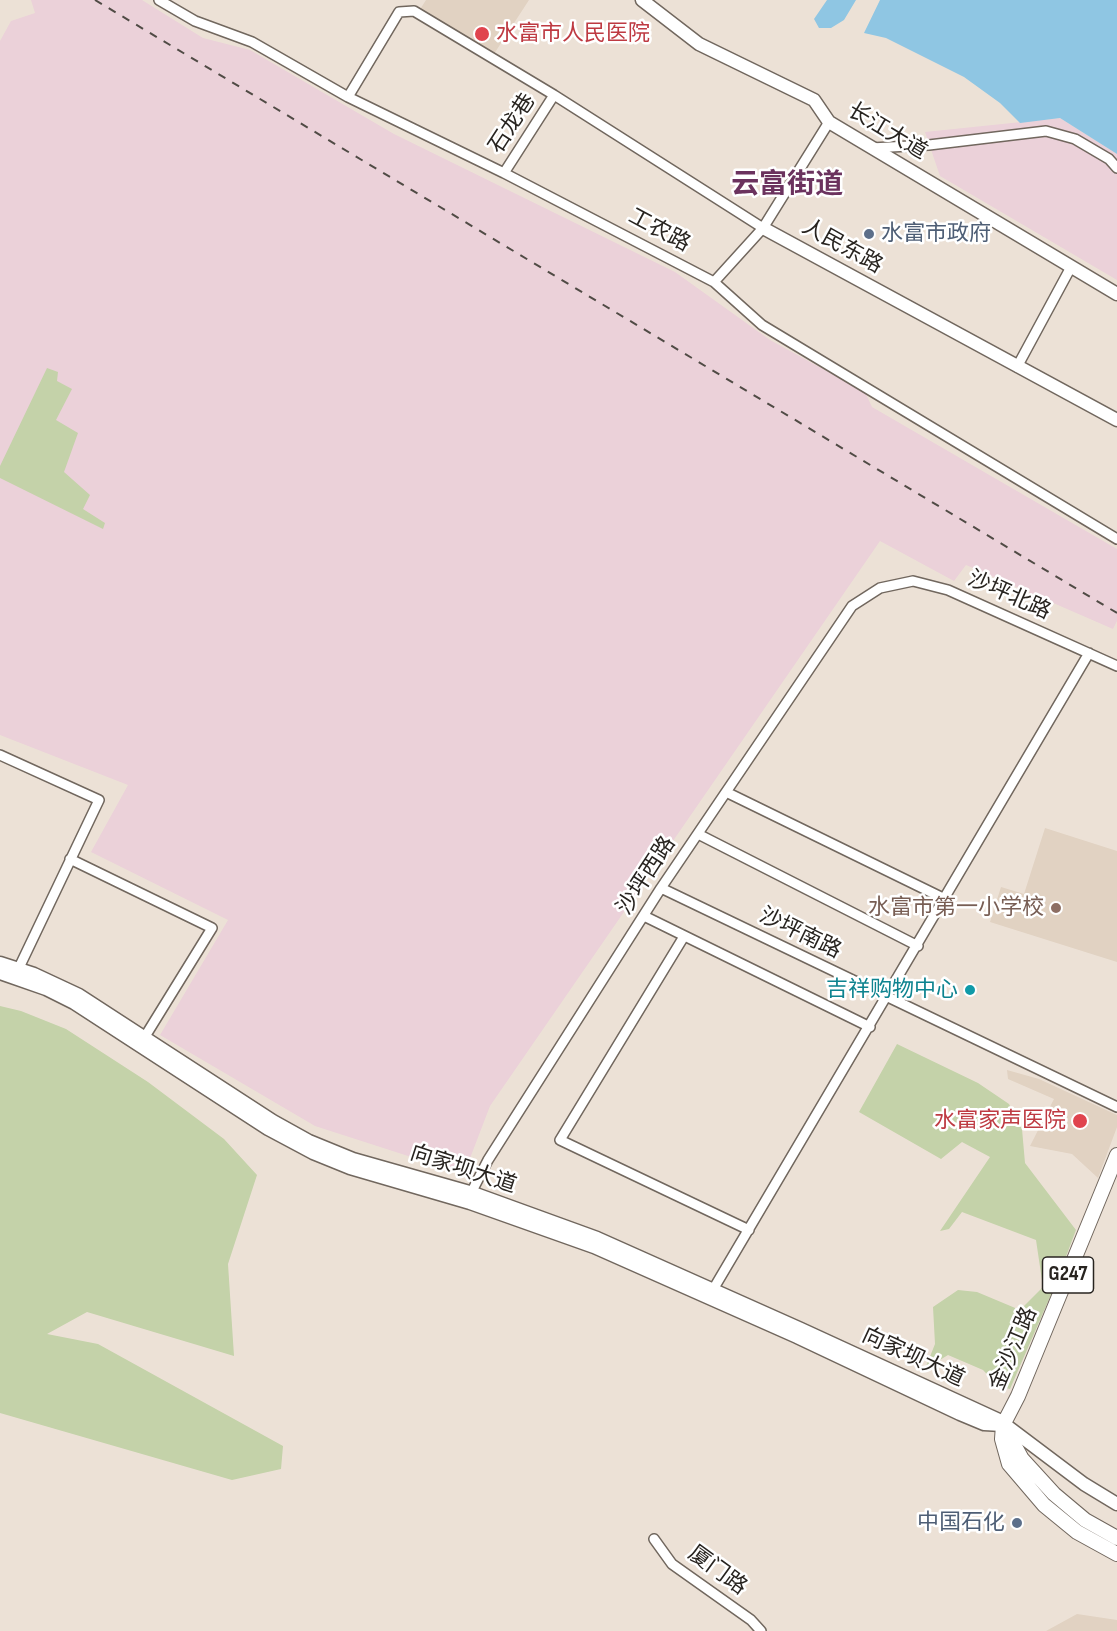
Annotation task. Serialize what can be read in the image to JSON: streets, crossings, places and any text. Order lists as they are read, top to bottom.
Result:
{
  "streets": {
    "highway": ["G247", "金沙江路"],
    "main road": ["长江大道", "人民东路", "向家坝大道"],
    "street": [
      "石龙巷",
      "工农路",
      "沙坪北路",
      "沙坪西路",
      "沙坪南路",
      "厦门路"
    ]
  },
  "crossings": [
    ["石龙巷", "工农路"],
    ["石龙巷", "人民东路"],
    ["工农路", "人民东路"],
    ["沙坪北路", "沙坪西路"],
    ["沙坪西路", "沙坪南路"],
    ["沙坪西路", "向家坝大道"],
    ["向家坝大道", "金沙江路"]
  ],
  "districts": ["云富街道"],
  "places": [
    "水富市人民医院",
    "水富市政府",
    "水富市第一小学校",
    "吉祥购物中心",
    "水富家声医院",
    "中国石化"
  ]
}
